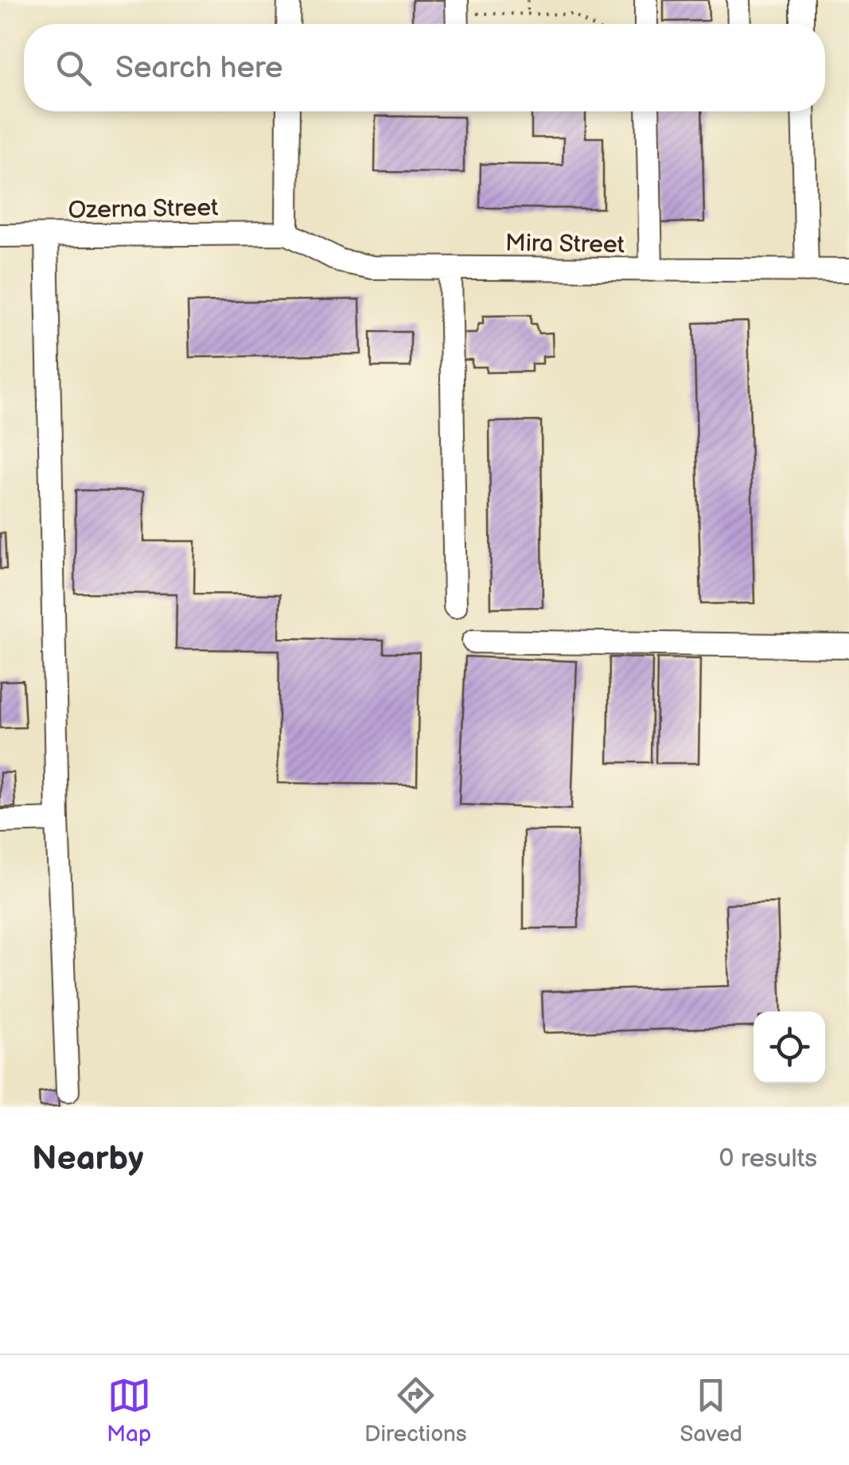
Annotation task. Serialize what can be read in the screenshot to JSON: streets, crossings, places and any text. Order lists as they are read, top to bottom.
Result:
{
  "streets": {
    "street": ["Ozerna Street", "Mira Street"]
  },
  "crossings": [
    ["Ozerna Street", "Mira Street"]
  ],
  "page": {
    "search": "Search here",
    "heading": ["Nearby", "0 results"],
    "nav": ["Map", "Directions", "Saved"]
  }
}
